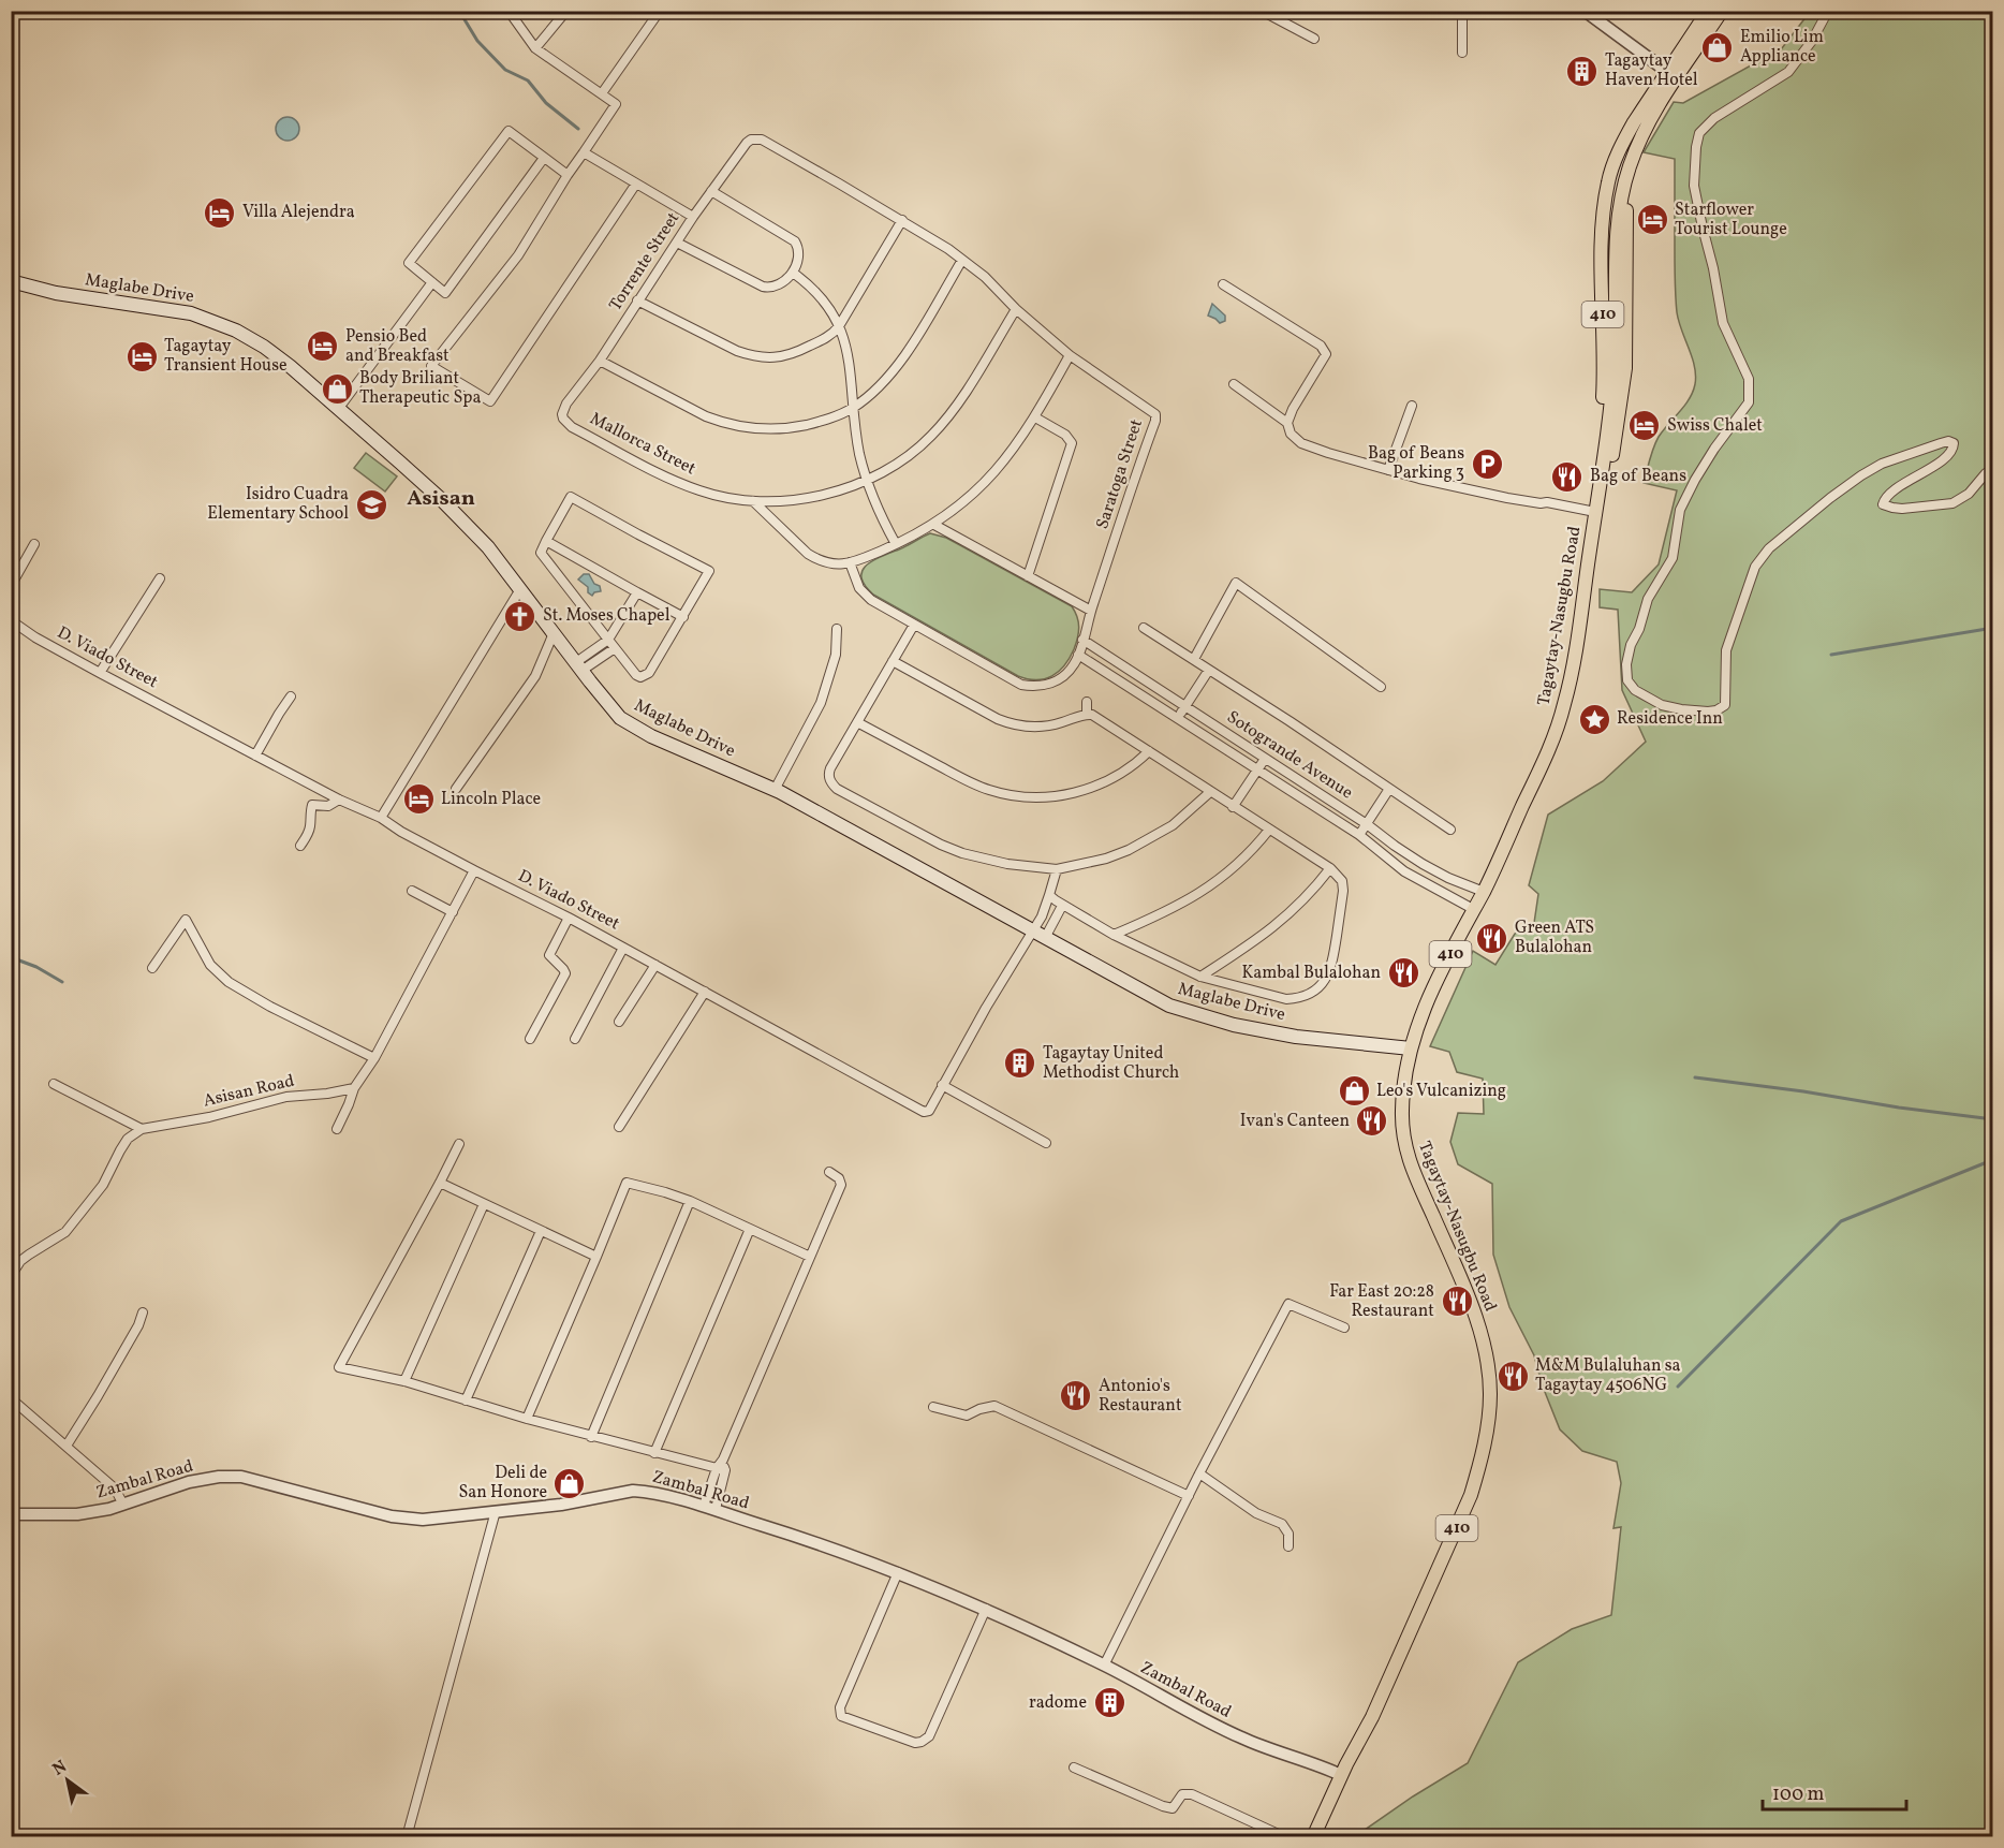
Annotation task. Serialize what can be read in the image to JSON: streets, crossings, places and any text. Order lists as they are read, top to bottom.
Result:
{
  "streets": {
    "main road": ["Maglabe Drive", "410", "Tagaytay-Nasugbu Road"],
    "street": [
      "Torrente Street",
      "Mallorca Street",
      "Saratoga Street",
      "D. Viado Street",
      "Sotogrande Avenue",
      "Asisan Road",
      "Zambal Road"
    ]
  },
  "crossings": [
    ["Torrente Street", "Mallorca Street"],
    ["Torrente Street", "Saratoga Street"],
    ["Maglabe Drive", "Tagaytay-Nasugbu Road"],
    ["Maglabe Drive", "D. Viado Street"],
    ["Mallorca Street", "Saratoga Street"],
    ["Saratoga Street", "Sotogrande Avenue"],
    ["Tagaytay-Nasugbu Road", "Sotogrande Avenue"],
    ["Tagaytay-Nasugbu Road", "Zambal Road"]
  ],
  "districts": ["Asisan"],
  "places": {
    "shop": [
      "Emilio Lim Appliance",
      "Body Briliant Therapeutic Spa",
      "Leo's Vulcanizing",
      "Deli de San Honore"
    ],
    "building": ["Tagaytay Haven Hotel", "Tagaytay United Methodist Church", "radome"],
    "hotel": [
      "Villa Alejendra",
      "Starflower Tourist Lounge",
      "Pensio Bed and Breakfast",
      "Tagaytay Transient House",
      "Swiss Chalet",
      "Lincoln Place"
    ],
    "parking": ["Bag of Beans Parking 3"],
    "restaurant": [
      "Bag of Beans",
      "Green ATS Bulalohan",
      "Kambal Bulalohan",
      "Ivan's Canteen",
      "Far East 20:28 Restaurant",
      "M&M Bulaluhan sa Tagaytay 4506NG",
      "Antonio's Restaurant"
    ],
    "school or university": ["Isidro Cuadra Elementary School"],
    "church": ["St. Moses Chapel"],
    "place": ["Residence Inn"]
  },
  "scale_bar": "100 m",
  "north": "top left"
}
